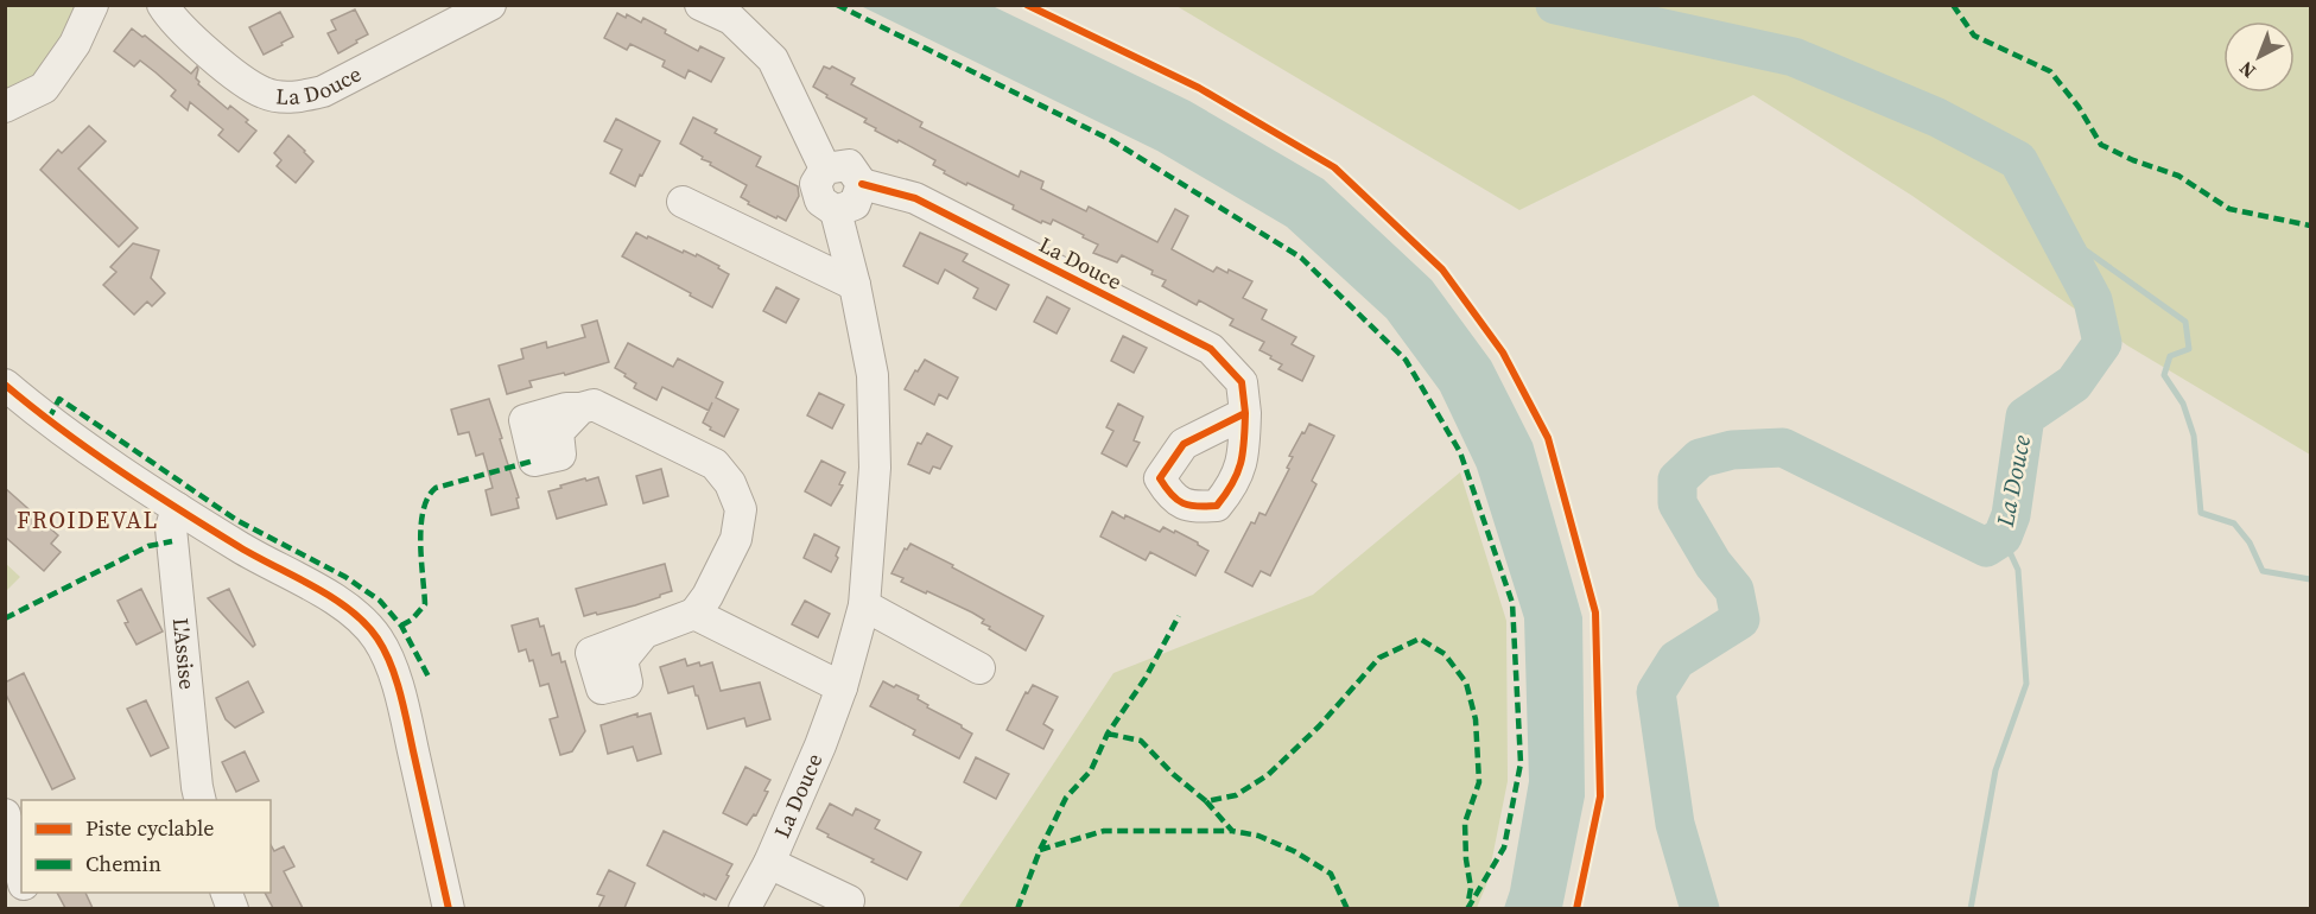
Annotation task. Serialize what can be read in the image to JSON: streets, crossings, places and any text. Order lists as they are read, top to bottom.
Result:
{
  "streets": {
    "street": ["La Douce", "L'Assise"]
  },
  "districts": ["FROIDEVAL"],
  "water": ["La Douce"],
  "legend": ["Piste cyclable", "Chemin"],
  "north": "bottom left"
}
